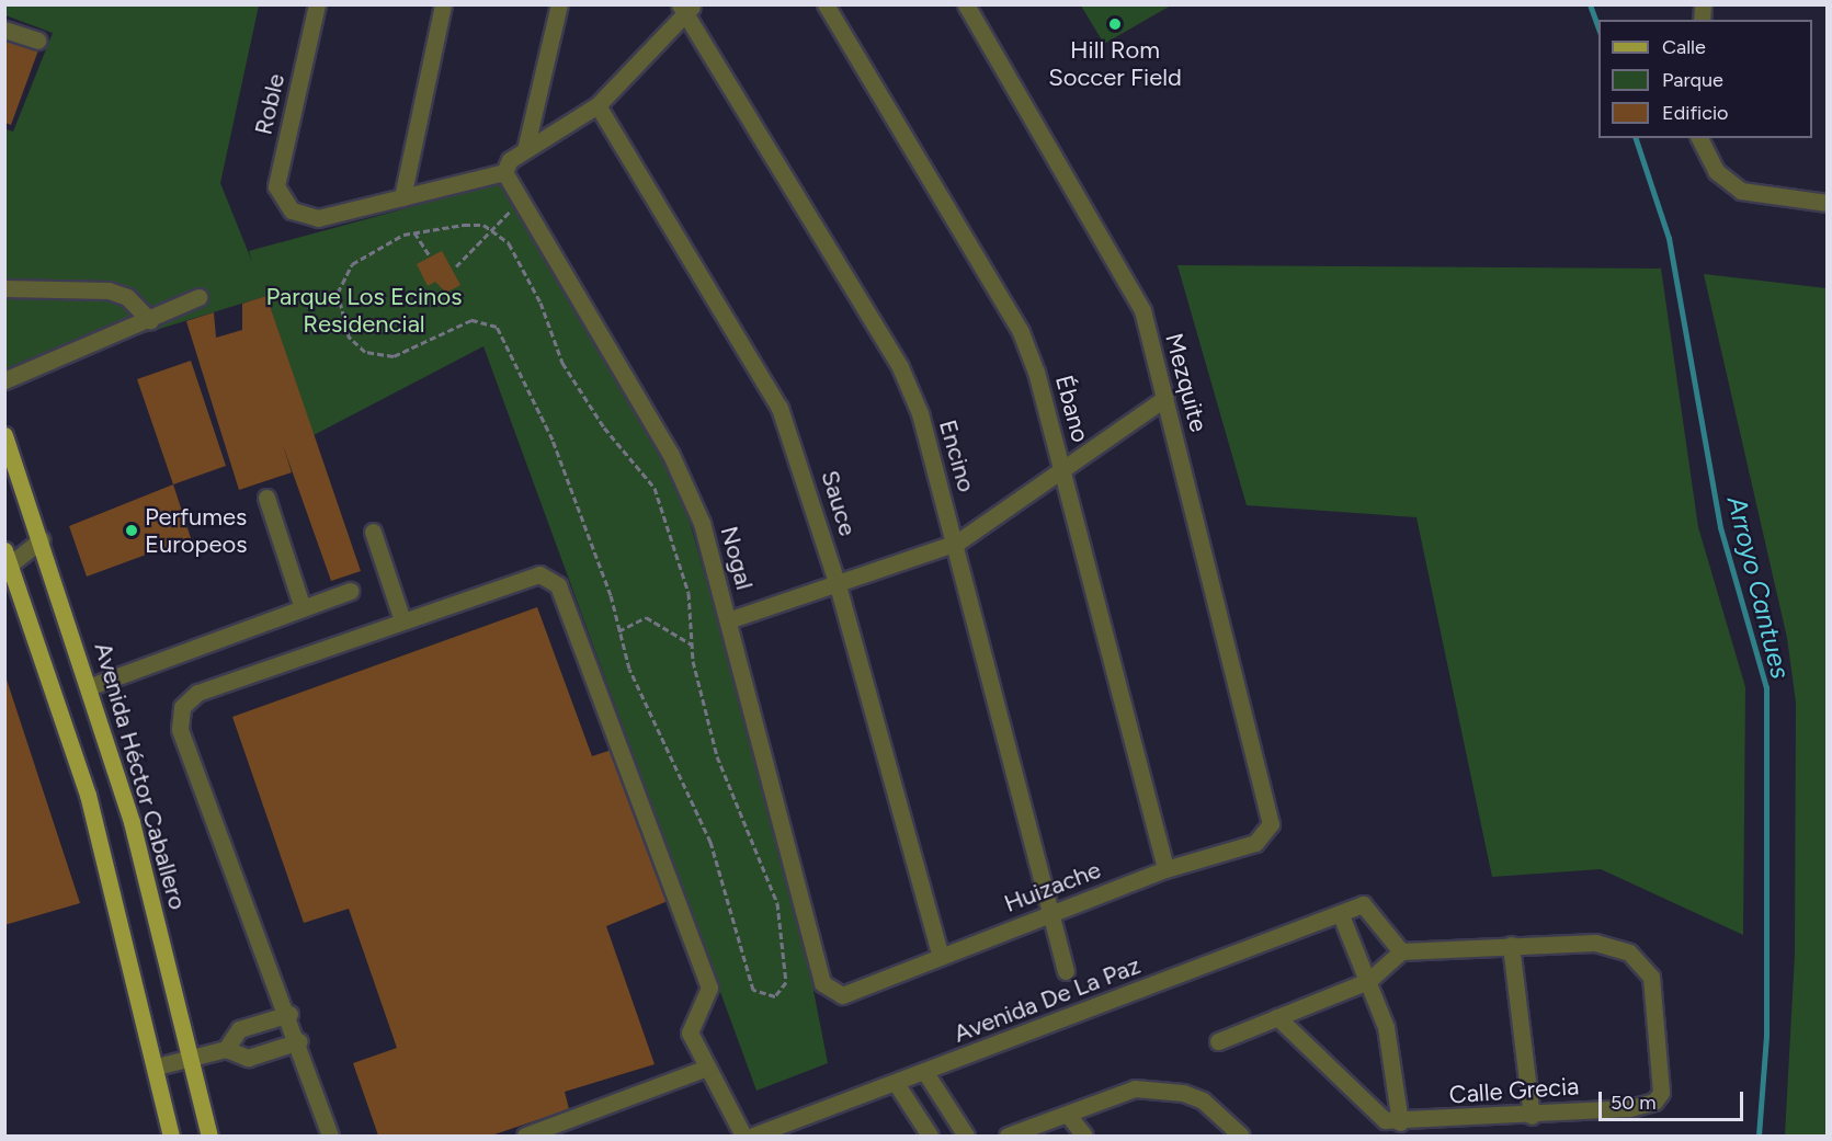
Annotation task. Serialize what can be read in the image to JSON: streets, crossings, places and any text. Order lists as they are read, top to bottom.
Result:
{
  "streets": {
    "main road": ["Avenida Héctor Caballero"],
    "street": [
      "Roble",
      "Mezquite",
      "Ébano",
      "Encino",
      "Sauce",
      "Nogal",
      "Huizache",
      "Avenida De La Paz",
      "Calle Grecia"
    ]
  },
  "crossings": [
    ["Mezquite", "Huizache"],
    ["Ébano", "Huizache"],
    ["Encino", "Huizache"],
    ["Sauce", "Huizache"],
    ["Nogal", "Huizache"],
    ["Avenida De La Paz", "Calle Grecia"]
  ],
  "water": ["Arroyo Cantues"],
  "parks": ["Parque Los Ecinos Residencial"],
  "places": ["Hill Rom Soccer Field", "Perfumes Europeos"],
  "legend": ["Calle", "Parque", "Edificio"],
  "scale_bar": "50 m"
}
